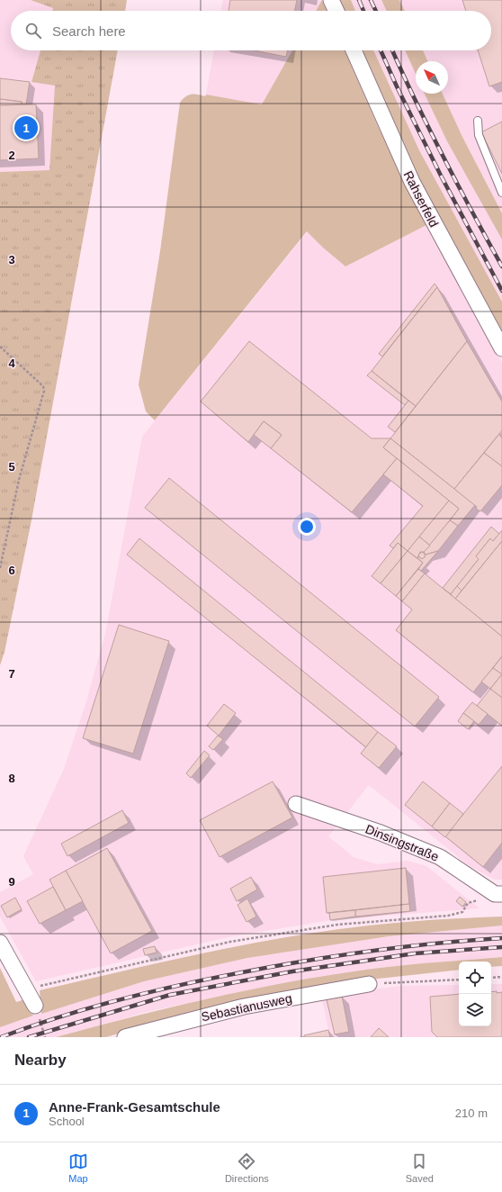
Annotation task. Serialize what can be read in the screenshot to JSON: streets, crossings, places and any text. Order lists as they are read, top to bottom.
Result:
{
  "streets": {
    "street": ["Rahserfeld", "Dinsingstraße", "Sebastianusweg"]
  },
  "north": "top left",
  "page": {
    "search": "Search here",
    "pins": "1",
    "heading": "Nearby",
    "list": [
      {
        "mark": "1",
        "name": "Anne-Frank-Gesamtschule",
        "note": "School",
        "value": "210 m"
      }
    ],
    "nav": ["Map", "Directions", "Saved"]
  },
  "grid": {
    "rows": [
      "2",
      "3",
      "4",
      "5",
      "6",
      "7",
      "8",
      "9"
    ]
  }
}
